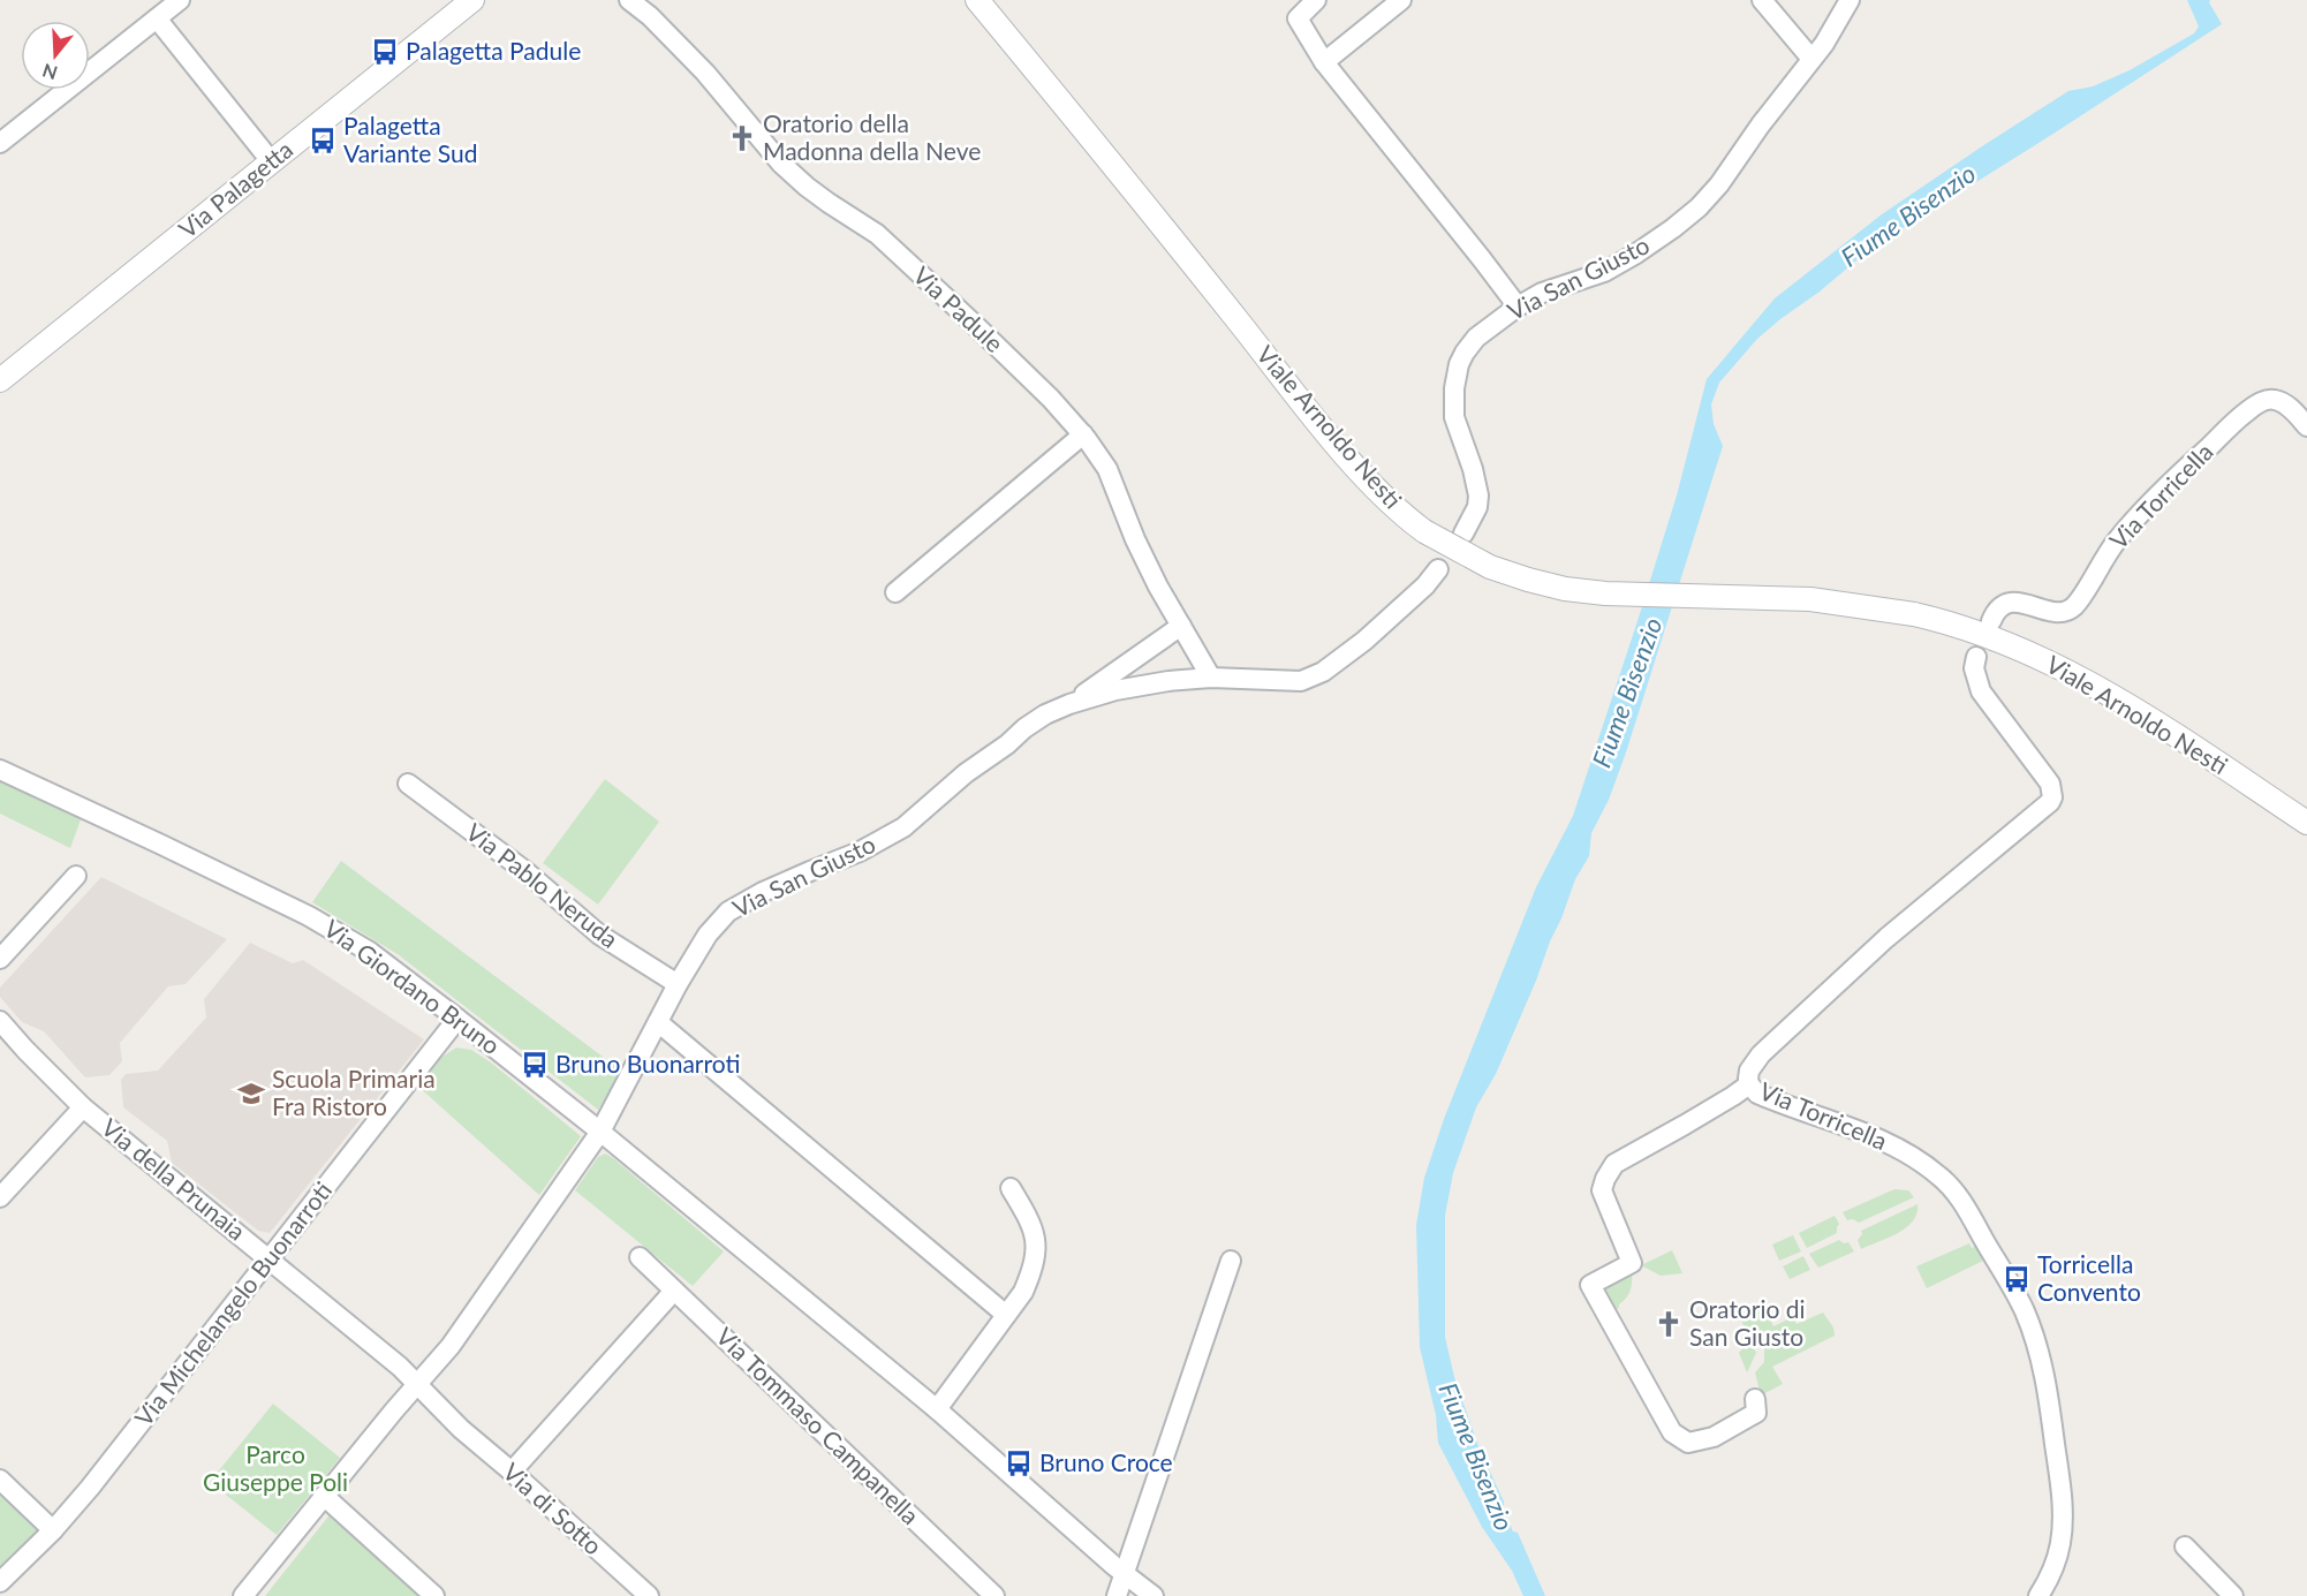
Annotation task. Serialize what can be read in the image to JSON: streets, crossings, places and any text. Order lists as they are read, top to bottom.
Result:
{
  "streets": {
    "street": [
      "Via Palagetta",
      "Via San Giusto",
      "Via Padule",
      "Viale Arnoldo Nesti",
      "Via Torricella",
      "Via Pablo Neruda",
      "Via Giordano Bruno",
      "Via della Prunaia",
      "Via Michelangelo Buonarroti",
      "Via Tommaso Campanella",
      "Via di Sotto"
    ]
  },
  "crossings": [
    ["Via San Giusto", "Via Padule"],
    ["Via San Giusto", "Via Pablo Neruda"],
    ["Via San Giusto", "Via Giordano Bruno"],
    ["Via San Giusto", "Via della Prunaia"],
    ["Via San Giusto", "Via di Sotto"],
    ["Via Giordano Bruno", "Via Michelangelo Buonarroti"],
    ["Via della Prunaia", "Via Michelangelo Buonarroti"],
    ["Via della Prunaia", "Via di Sotto"]
  ],
  "water": ["Fiume Bisenzio"],
  "parks": ["Parco Giuseppe Poli"],
  "places": {
    "bus stop": [
      "Palagetta Padule",
      "Palagetta Variante Sud",
      "Bruno Buonarroti",
      "Torricella Convento",
      "Bruno Croce"
    ],
    "church": ["Oratorio della Madonna della Neve", "Oratorio di San Giusto"],
    "school or university": ["Scuola Primaria Fra Ristoro"]
  },
  "north": "bottom"
}
